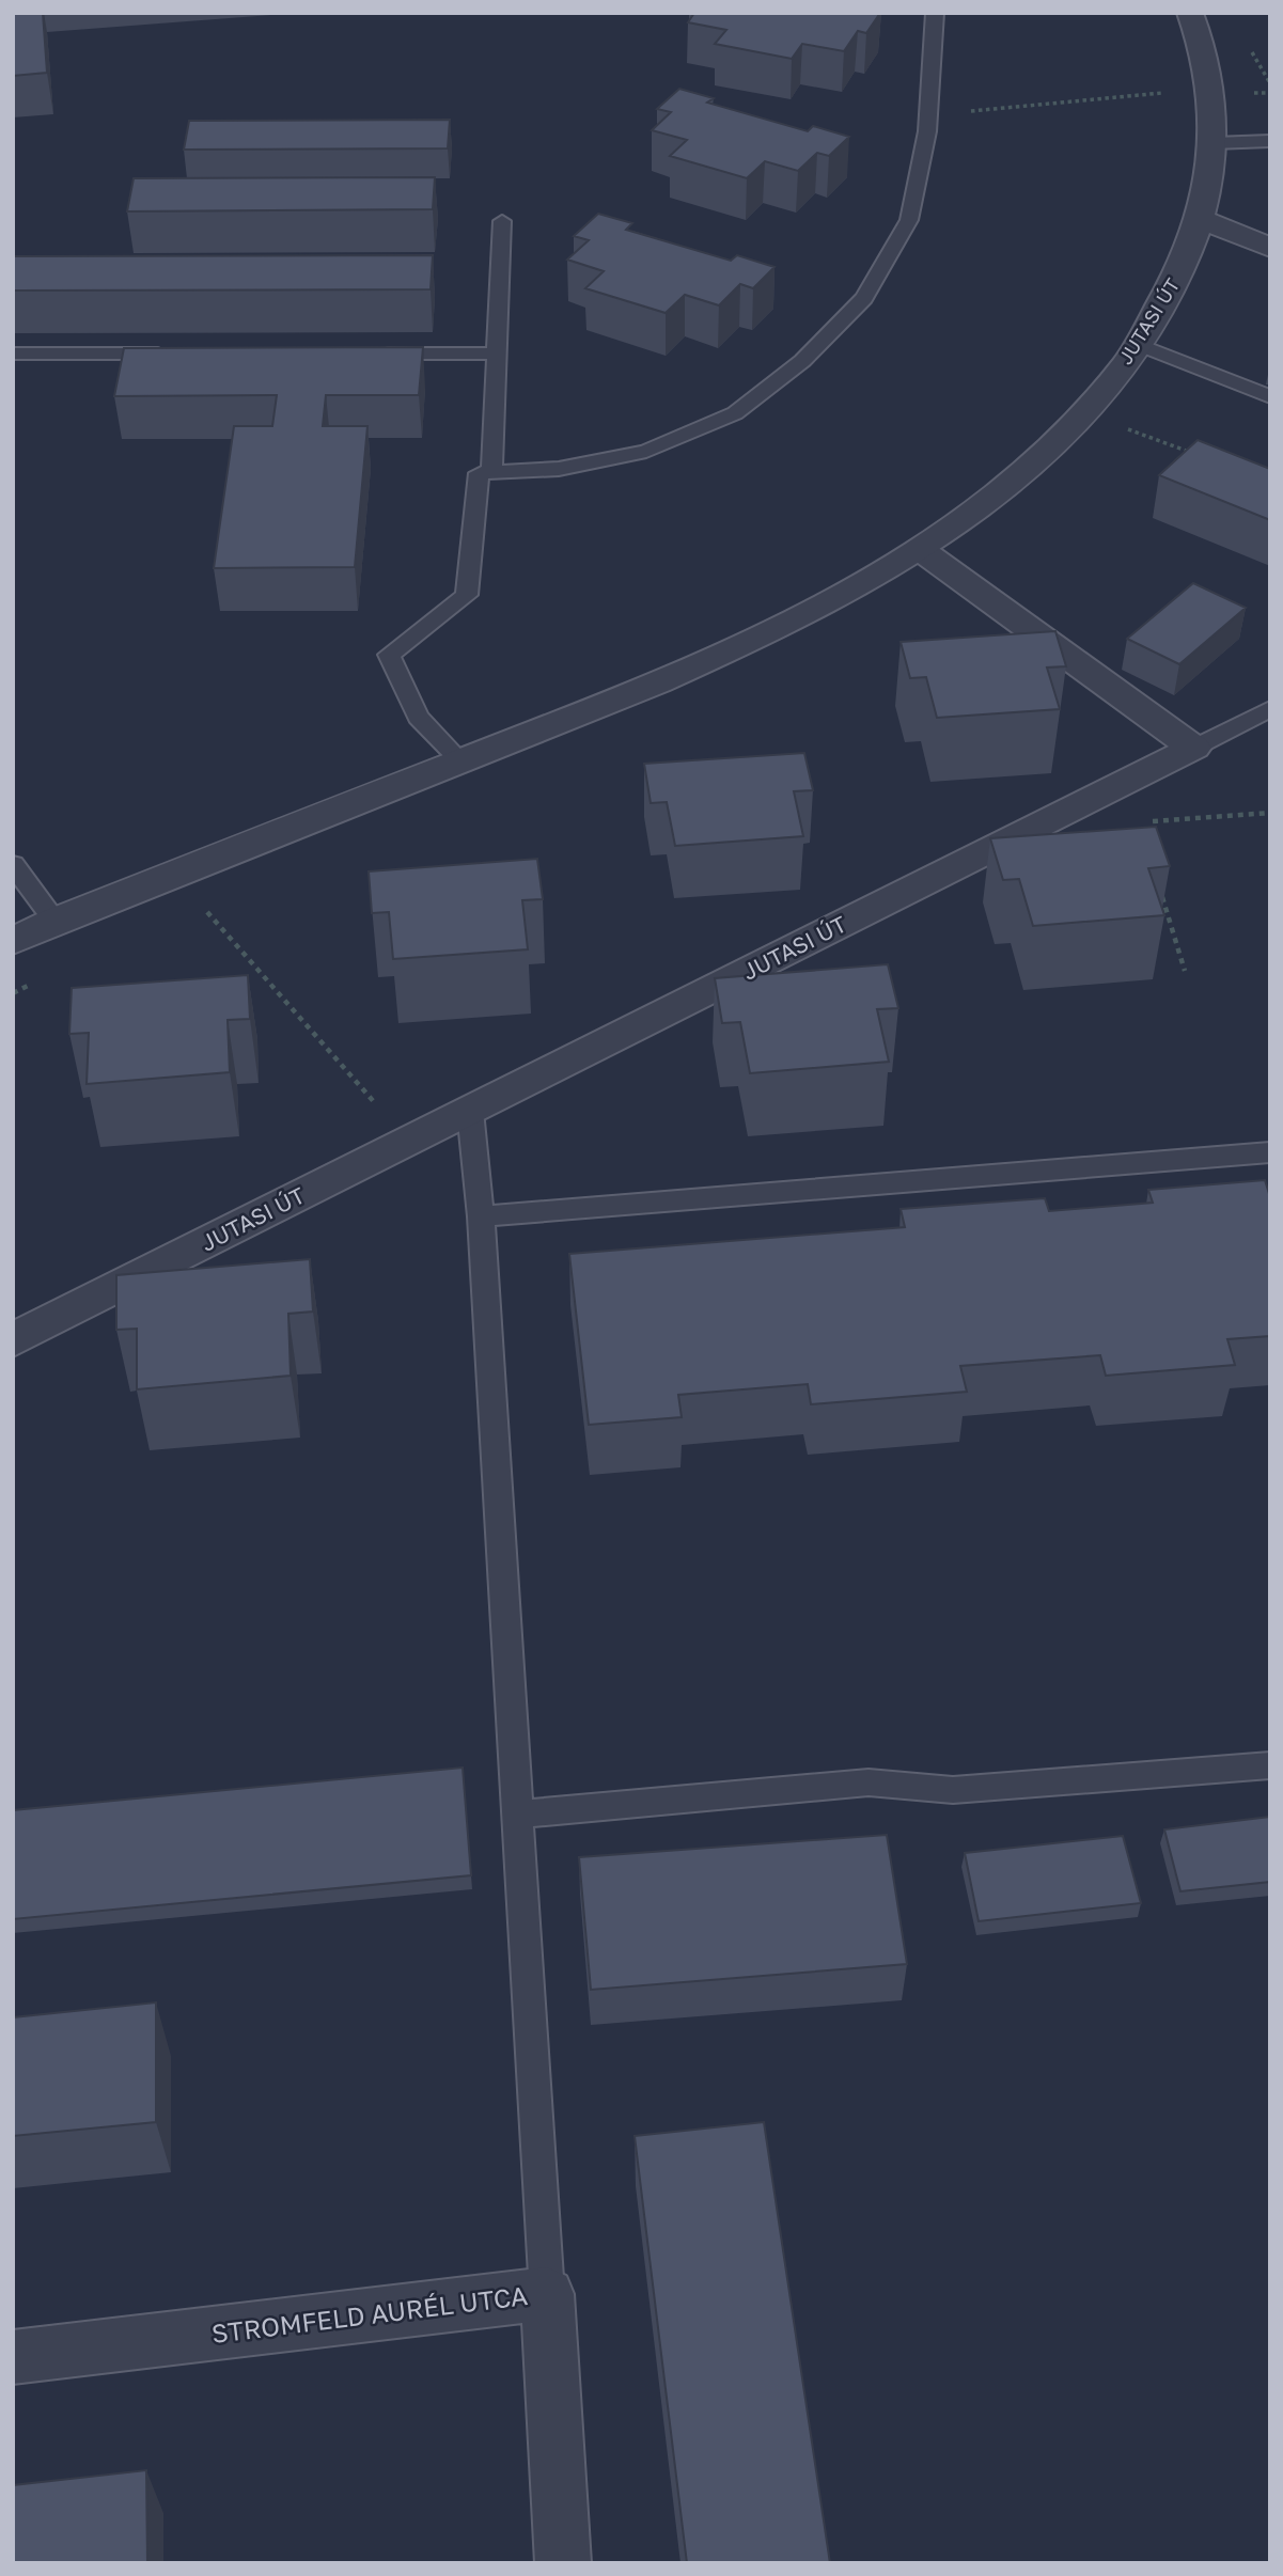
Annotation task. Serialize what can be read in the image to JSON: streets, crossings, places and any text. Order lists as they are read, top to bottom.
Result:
{
  "streets": {
    "street": ["JUTASI ÚT", "STROMFELD AURÉL UTCA"]
  }
}
